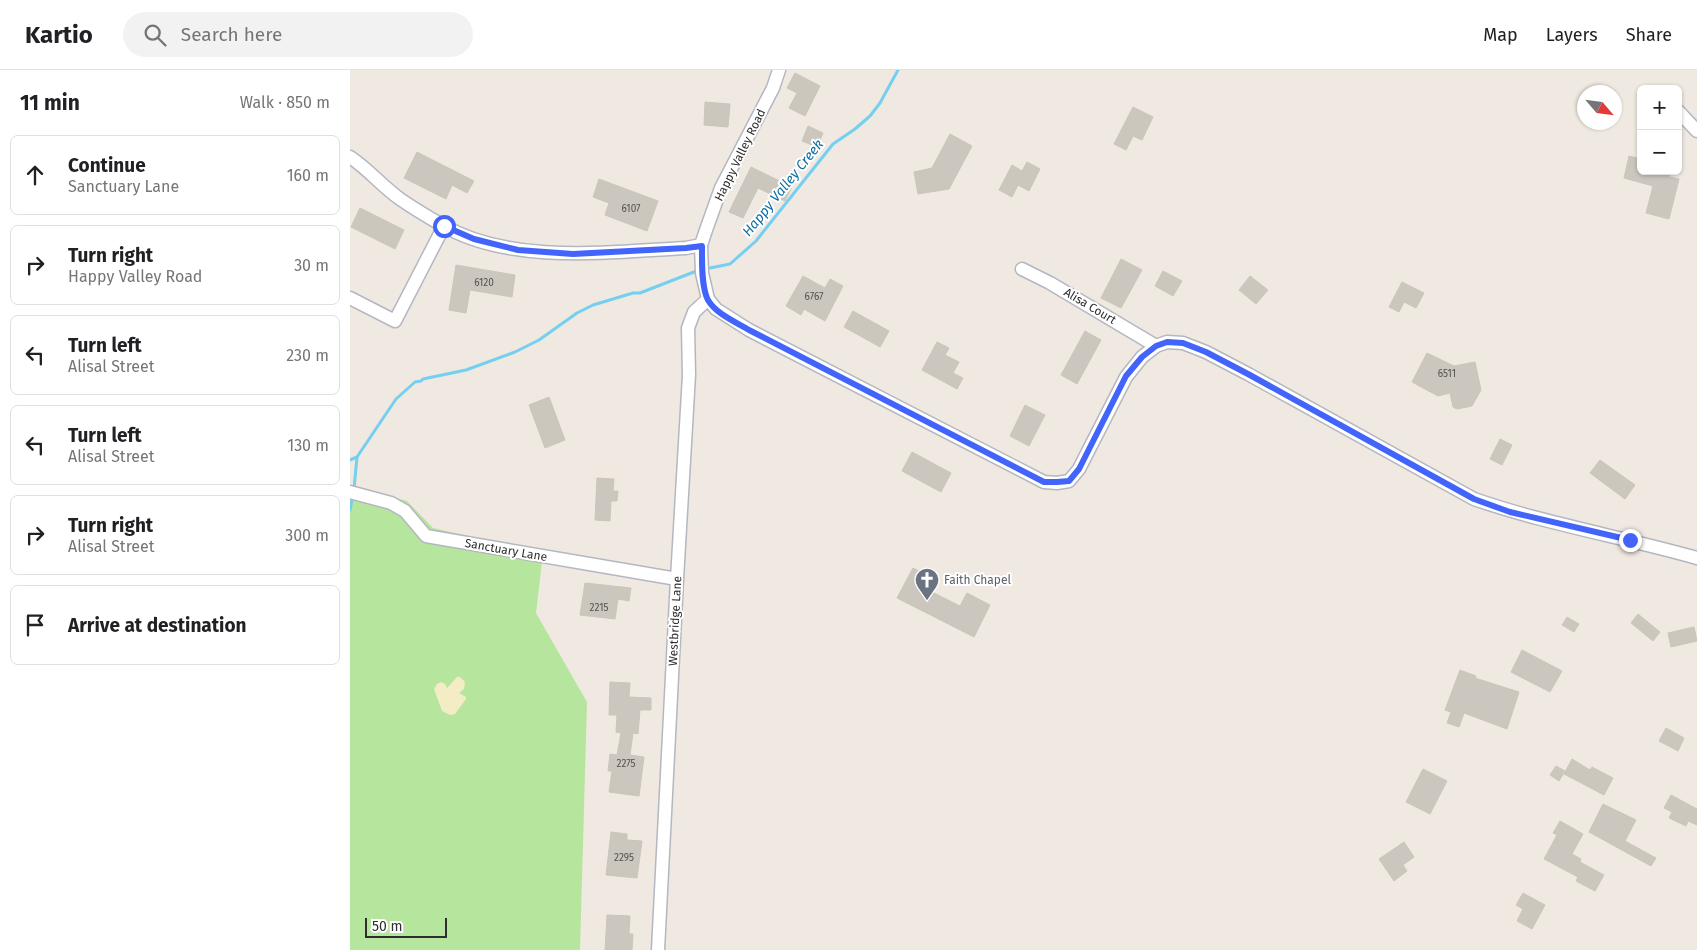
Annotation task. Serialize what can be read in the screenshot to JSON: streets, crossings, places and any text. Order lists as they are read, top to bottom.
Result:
{
  "streets": {
    "street": [
      "Happy Valley Road",
      "Alisa Court",
      "Sanctuary Lane",
      "Westbridge Lane"
    ]
  },
  "crossings": [
    ["Happy Valley Road", "Westbridge Lane"],
    ["Sanctuary Lane", "Westbridge Lane"]
  ],
  "water": ["Happy Valley Creek"],
  "places": {
    "church": ["Faith Chapel"]
  },
  "house_numbers": [
    "6107",
    "6120",
    "6767",
    "6511",
    "2215",
    "2275",
    "2295"
  ],
  "scale_bar": "50 m",
  "north": "bottom right",
  "page": {
    "header": "Kartio",
    "search": "Search here",
    "nav": ["Map", "Layers", "Share"],
    "heading": ["11 min", "Walk · 850 m"],
    "map_buttons": ["+", "−"],
    "list": [
      ["Continue", "Sanctuary Lane", "160 m"],
      ["Turn right", "Happy Valley Road", "30 m"],
      ["Turn left", "Alisal Street", "230 m"],
      ["Turn left", "Alisal Street", "130 m"],
      ["Turn right", "Alisal Street", "300 m"],
      "Arrive at destination"
    ],
    "scale": "50 m"
  }
}
